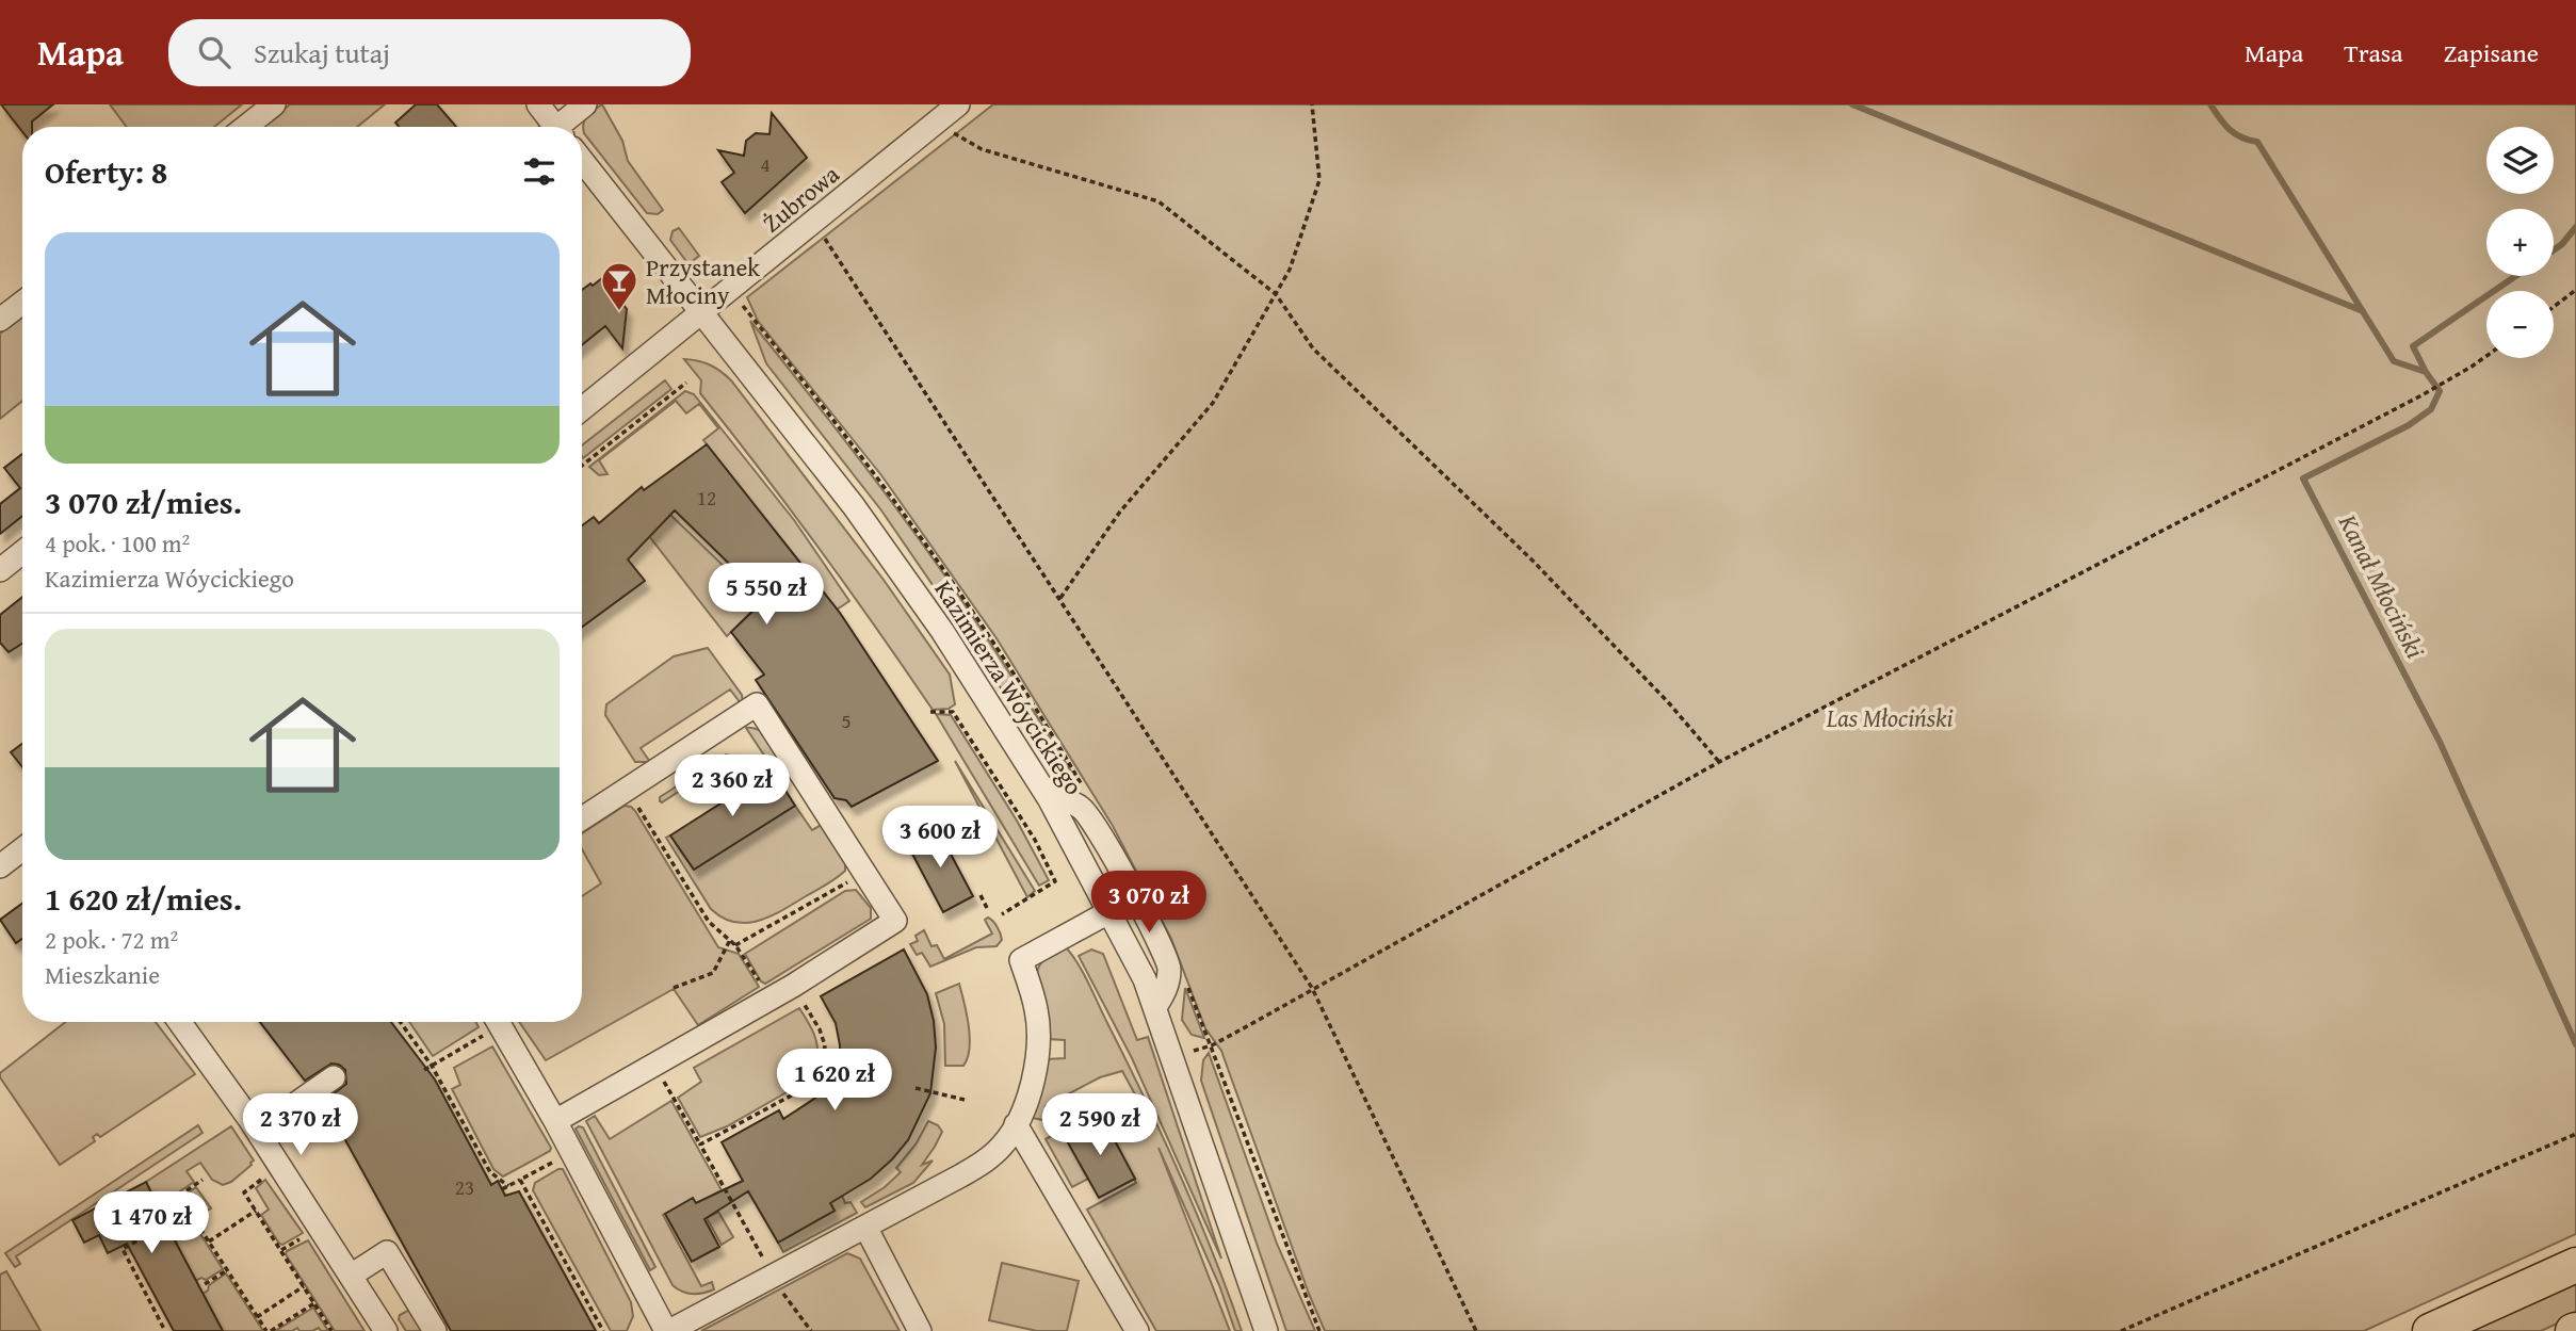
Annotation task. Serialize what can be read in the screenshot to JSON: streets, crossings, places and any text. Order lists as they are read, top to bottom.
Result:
{
  "streets": {
    "street": ["Żubrowa", "Kazimierza Wóycickiego"]
  },
  "crossings": [
    ["Żubrowa", "Kazimierza Wóycickiego"]
  ],
  "water": ["Kanał Młociński"],
  "parks": ["Las Młociński"],
  "places": {
    "bar": ["Przystanek Młociny"]
  },
  "house_numbers": [
    "4",
    "12",
    "5",
    "23"
  ],
  "page": {
    "header": "Mapa",
    "search": "Szukaj tutaj",
    "nav": ["Mapa", "Trasa", "Zapisane"],
    "map_buttons": ["+", "−"],
    "heading": "Oferty: 8",
    "list": [
      {
        "name": "3 070 zł/mies.",
        "note": "4 pok. · 100 m² · Kazimierza Wóycickiego"
      },
      {
        "name": "1 620 zł/mies.",
        "note": "2 pok. · 72 m² · Mieszkanie"
      }
    ],
    "price": [
      "5 550 zł",
      "2 360 zł",
      "3 600 zł",
      "3 070 zł",
      "1 620 zł",
      "2 370 zł",
      "2 590 zł",
      "1 470 zł"
    ]
  }
}
